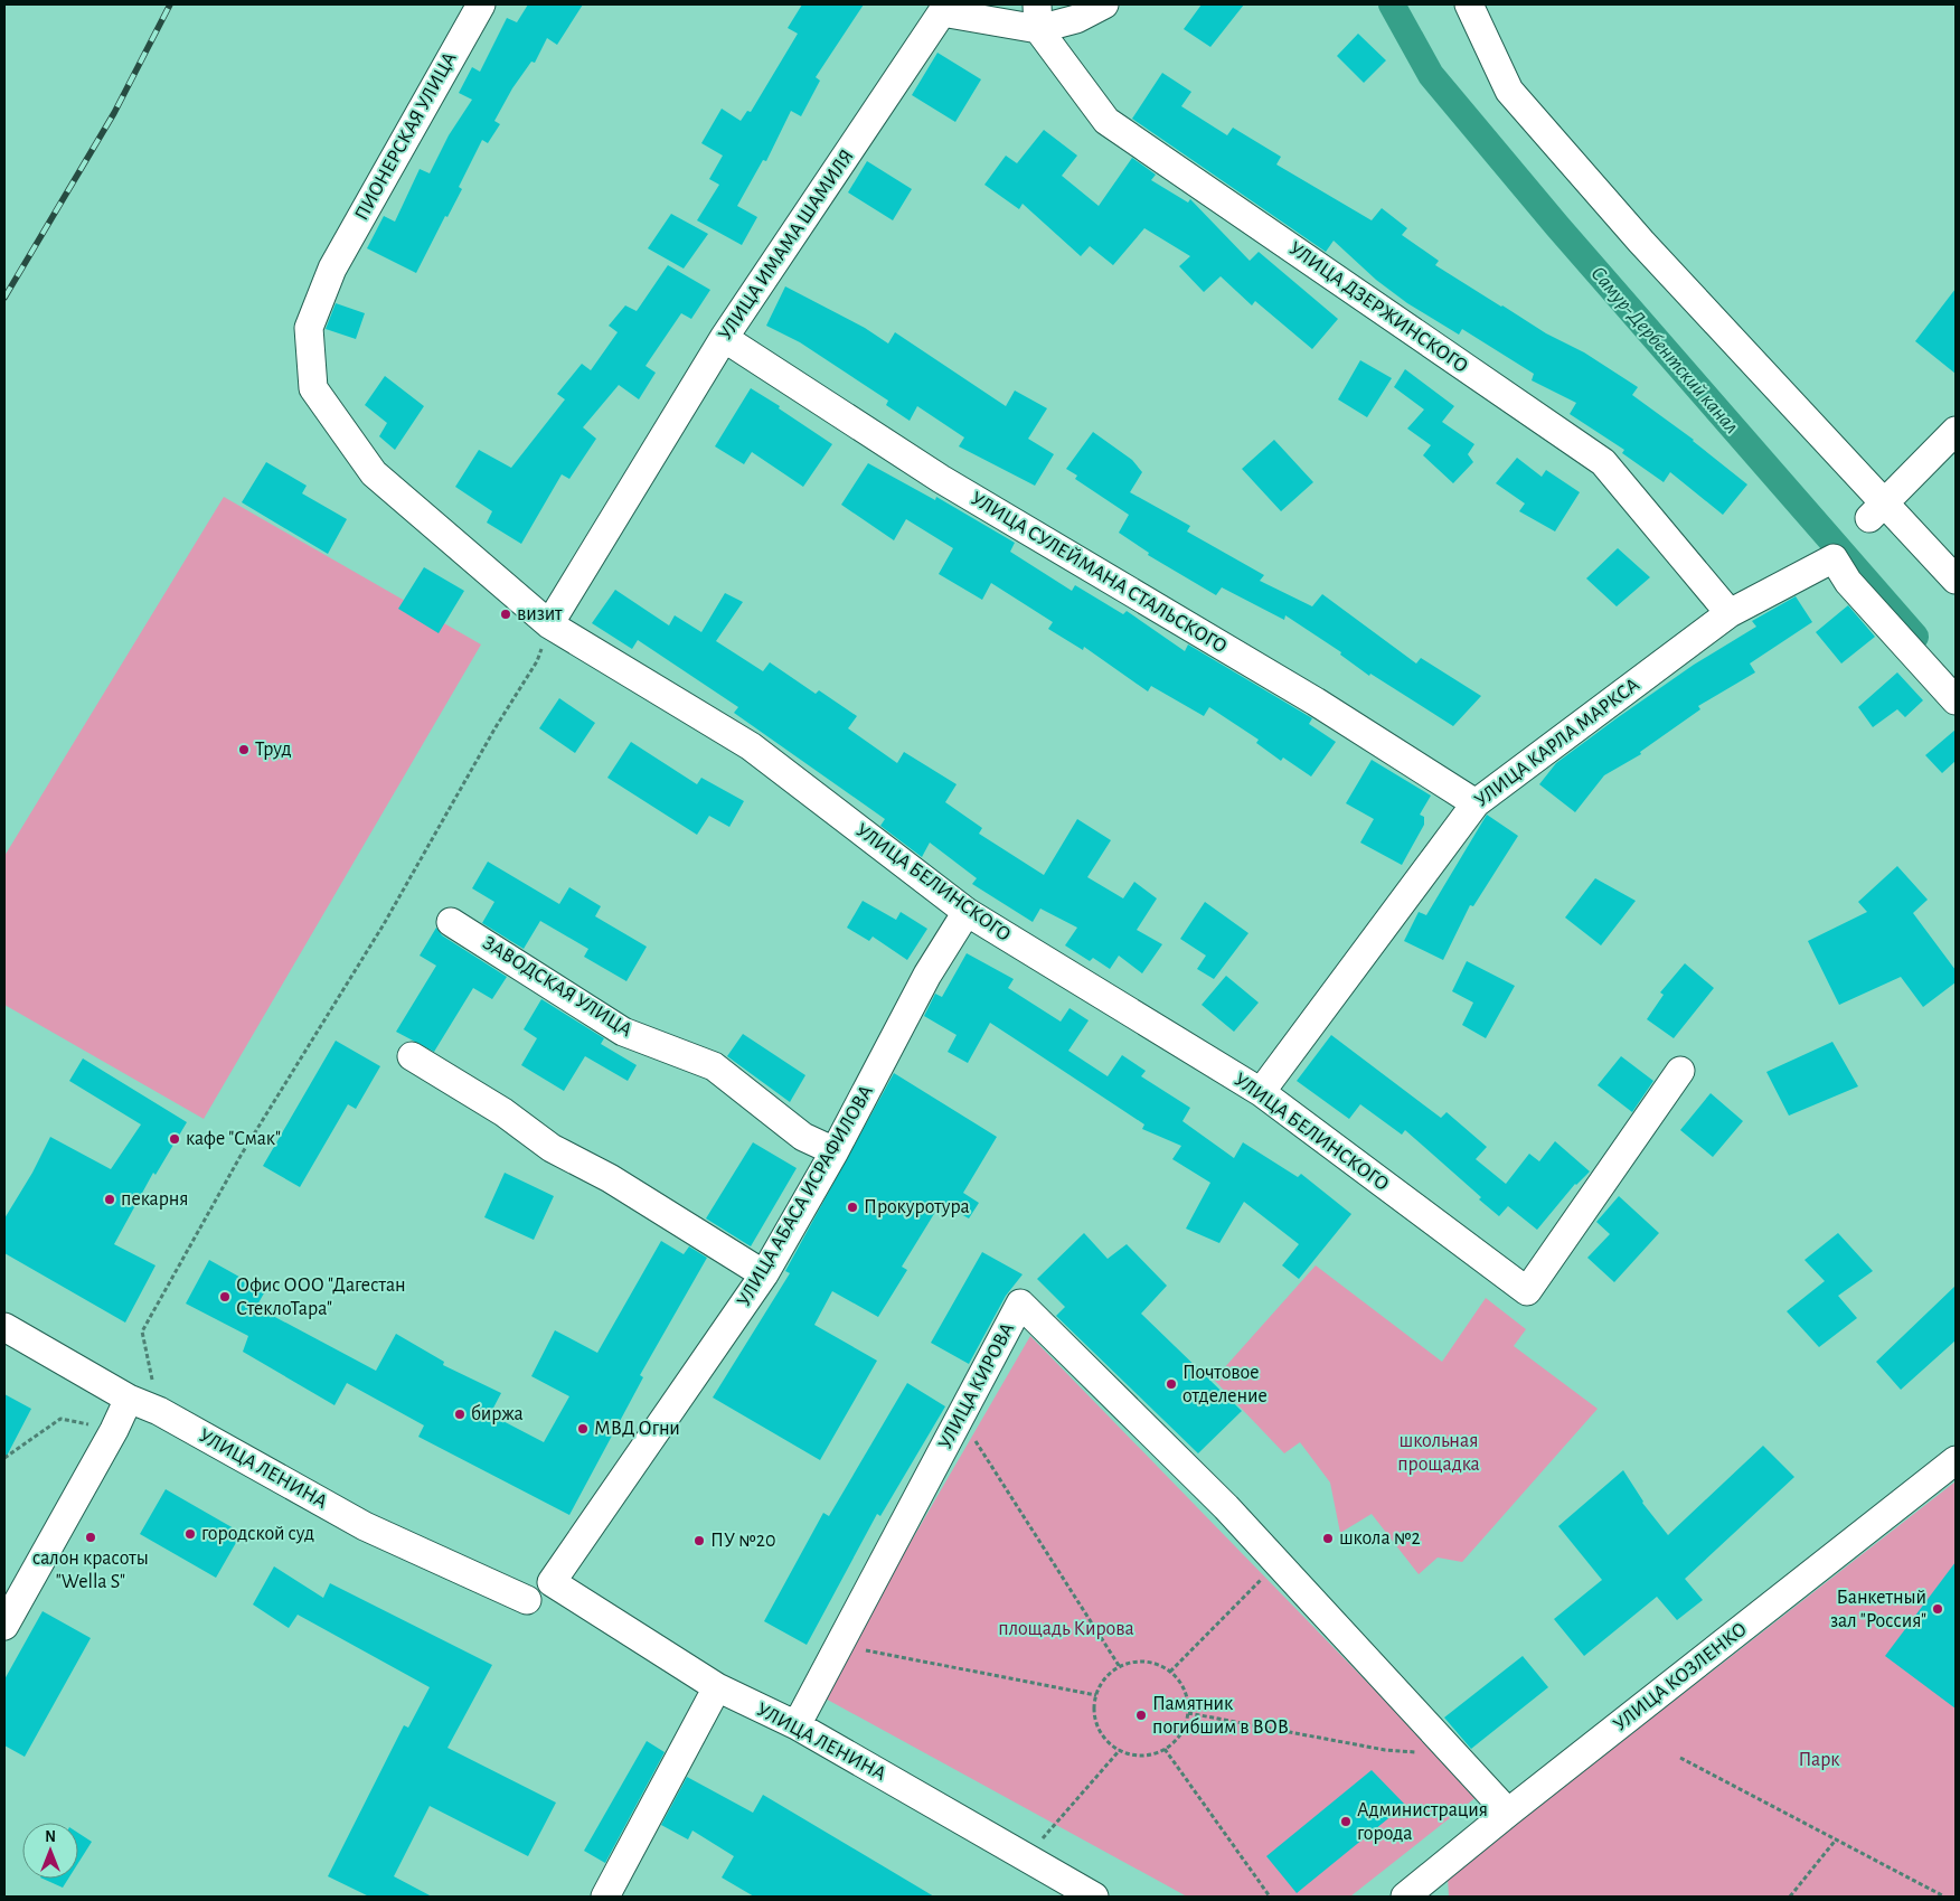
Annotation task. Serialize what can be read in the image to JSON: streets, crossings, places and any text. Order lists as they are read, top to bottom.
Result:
{
  "streets": {
    "street": [
      "ПИОНЕРСКАЯ УЛИЦА",
      "УЛИЦА ИМАМА ШАМИЛЯ",
      "УЛИЦА ДЗЕРЖИНСКОГО",
      "УЛИЦА СУЛЕЙМАНА СТАЛЬСКОГО",
      "УЛИЦА КАРЛА МАРКСА",
      "УЛИЦА БЕЛИНСКОГО",
      "ЗАВОДСКАЯ УЛИЦА",
      "УЛИЦА АБАСА ИСРАФИЛОВА",
      "УЛИЦА КИРОВА",
      "УЛИЦА ЛЕНИНА",
      "УЛИЦА КОЗЛЕНКО"
    ]
  },
  "crossings": [
    ["ПИОНЕРСКАЯ УЛИЦА", "УЛИЦА БЕЛИНСКОГО"],
    ["УЛИЦА ИМАМА ШАМИЛЯ", "УЛИЦА ДЗЕРЖИНСКОГО"],
    ["УЛИЦА ИМАМА ШАМИЛЯ", "УЛИЦА СУЛЕЙМАНА СТАЛЬСКОГО"],
    ["УЛИЦА ИМАМА ШАМИЛЯ", "УЛИЦА БЕЛИНСКОГО"],
    ["УЛИЦА ДЗЕРЖИНСКОГО", "УЛИЦА КАРЛА МАРКСА"],
    ["УЛИЦА СУЛЕЙМАНА СТАЛЬСКОГО", "УЛИЦА КАРЛА МАРКСА"],
    ["УЛИЦА КАРЛА МАРКСА", "УЛИЦА БЕЛИНСКОГО"],
    ["УЛИЦА БЕЛИНСКОГО", "УЛИЦА АБАСА ИСРАФИЛОВА"],
    ["ЗАВОДСКАЯ УЛИЦА", "УЛИЦА АБАСА ИСРАФИЛОВА"],
    ["УЛИЦА АБАСА ИСРАФИЛОВА", "УЛИЦА ЛЕНИНА"],
    ["УЛИЦА КИРОВА", "УЛИЦА ЛЕНИНА"]
  ],
  "water": ["Самур-Дербентский канал"],
  "parks": ["школьная прощадка", "площадь Кирова", "Парк"],
  "places": [
    "визит",
    "Труд",
    "кафе \"Смак\"",
    "пекарня",
    "Прокуротура",
    "Офис ООО \"Дагестан СтеклоТара\"",
    "Почтовое отделение",
    "биржа",
    "МВД Огни",
    "городской суд",
    "салон красоты \"Wella S\"",
    "школа №2",
    "ПУ №20",
    "Банкетный зал \"Россия\"",
    "Памятник погибшим в ВОВ",
    "Администрация города"
  ],
  "north": "top"
}
